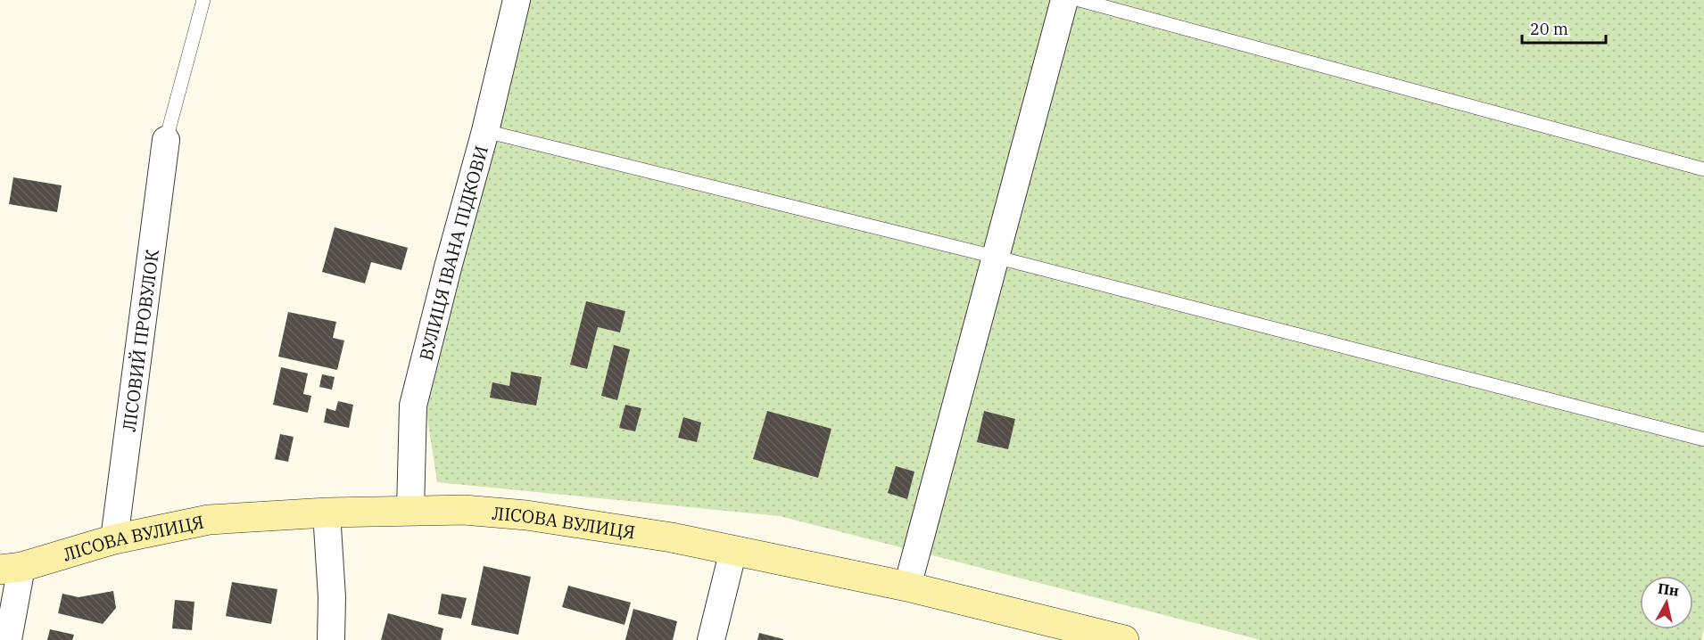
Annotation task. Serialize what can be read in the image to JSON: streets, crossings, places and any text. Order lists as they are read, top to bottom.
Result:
{
  "streets": {
    "main road": ["ЛІСОВА ВУЛИЦЯ"],
    "street": ["ВУЛИЦЯ ІВАНА ПІДКОВИ", "ЛІСОВИЙ ПРОВУЛОК"]
  },
  "crossings": [
    ["ВУЛИЦЯ ІВАНА ПІДКОВИ", "ЛІСОВА ВУЛИЦЯ"],
    ["ЛІСОВИЙ ПРОВУЛОК", "ЛІСОВА ВУЛИЦЯ"]
  ],
  "scale_bar": "20 m",
  "north": "top"
}
